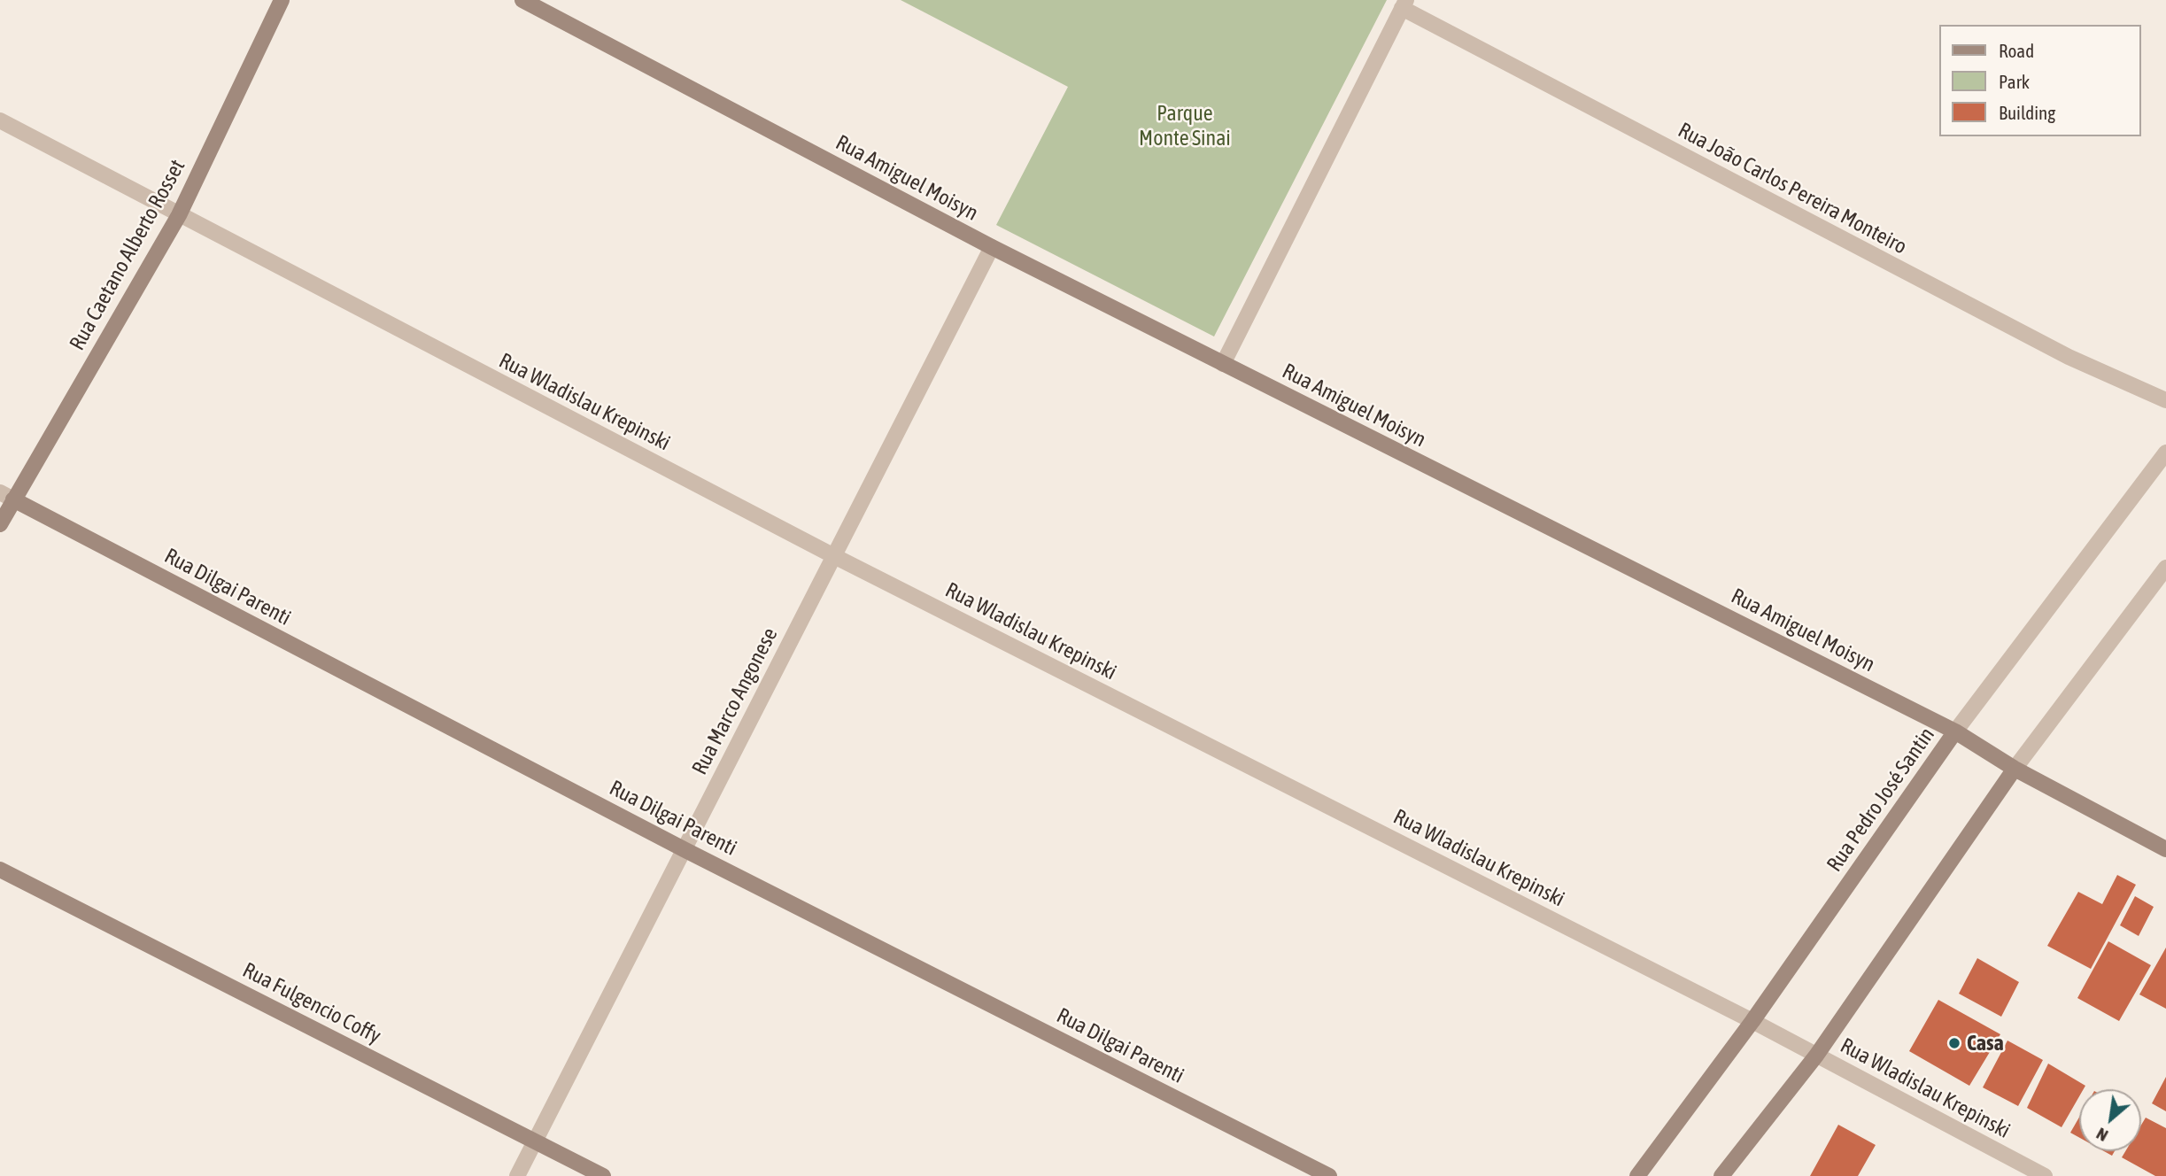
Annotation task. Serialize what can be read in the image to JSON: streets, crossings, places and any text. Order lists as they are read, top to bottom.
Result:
{
  "streets": {
    "street": [
      "Rua Amiguel Moisyn",
      "Rua João Carlos Pereira Monteiro",
      "Rua Caetano Alberto Rosset",
      "Rua Wladislau Krepinski",
      "Rua Dilgai Parenti",
      "Rua Marco Angonese",
      "Rua Pedro José Santin",
      "Rua Fulgencio Coffy"
    ]
  },
  "crossings": [
    ["Rua Amiguel Moisyn", "Rua Marco Angonese"],
    ["Rua Amiguel Moisyn", "Rua Pedro José Santin"],
    ["Rua Caetano Alberto Rosset", "Rua Wladislau Krepinski"],
    ["Rua Caetano Alberto Rosset", "Rua Dilgai Parenti"],
    ["Rua Wladislau Krepinski", "Rua Marco Angonese"],
    ["Rua Wladislau Krepinski", "Rua Pedro José Santin"],
    ["Rua Dilgai Parenti", "Rua Marco Angonese"],
    ["Rua Marco Angonese", "Rua Fulgencio Coffy"]
  ],
  "parks": ["Parque Monte Sinai"],
  "places": ["Casa"],
  "legend": ["Road", "Park", "Building"],
  "north": "bottom left"
}
